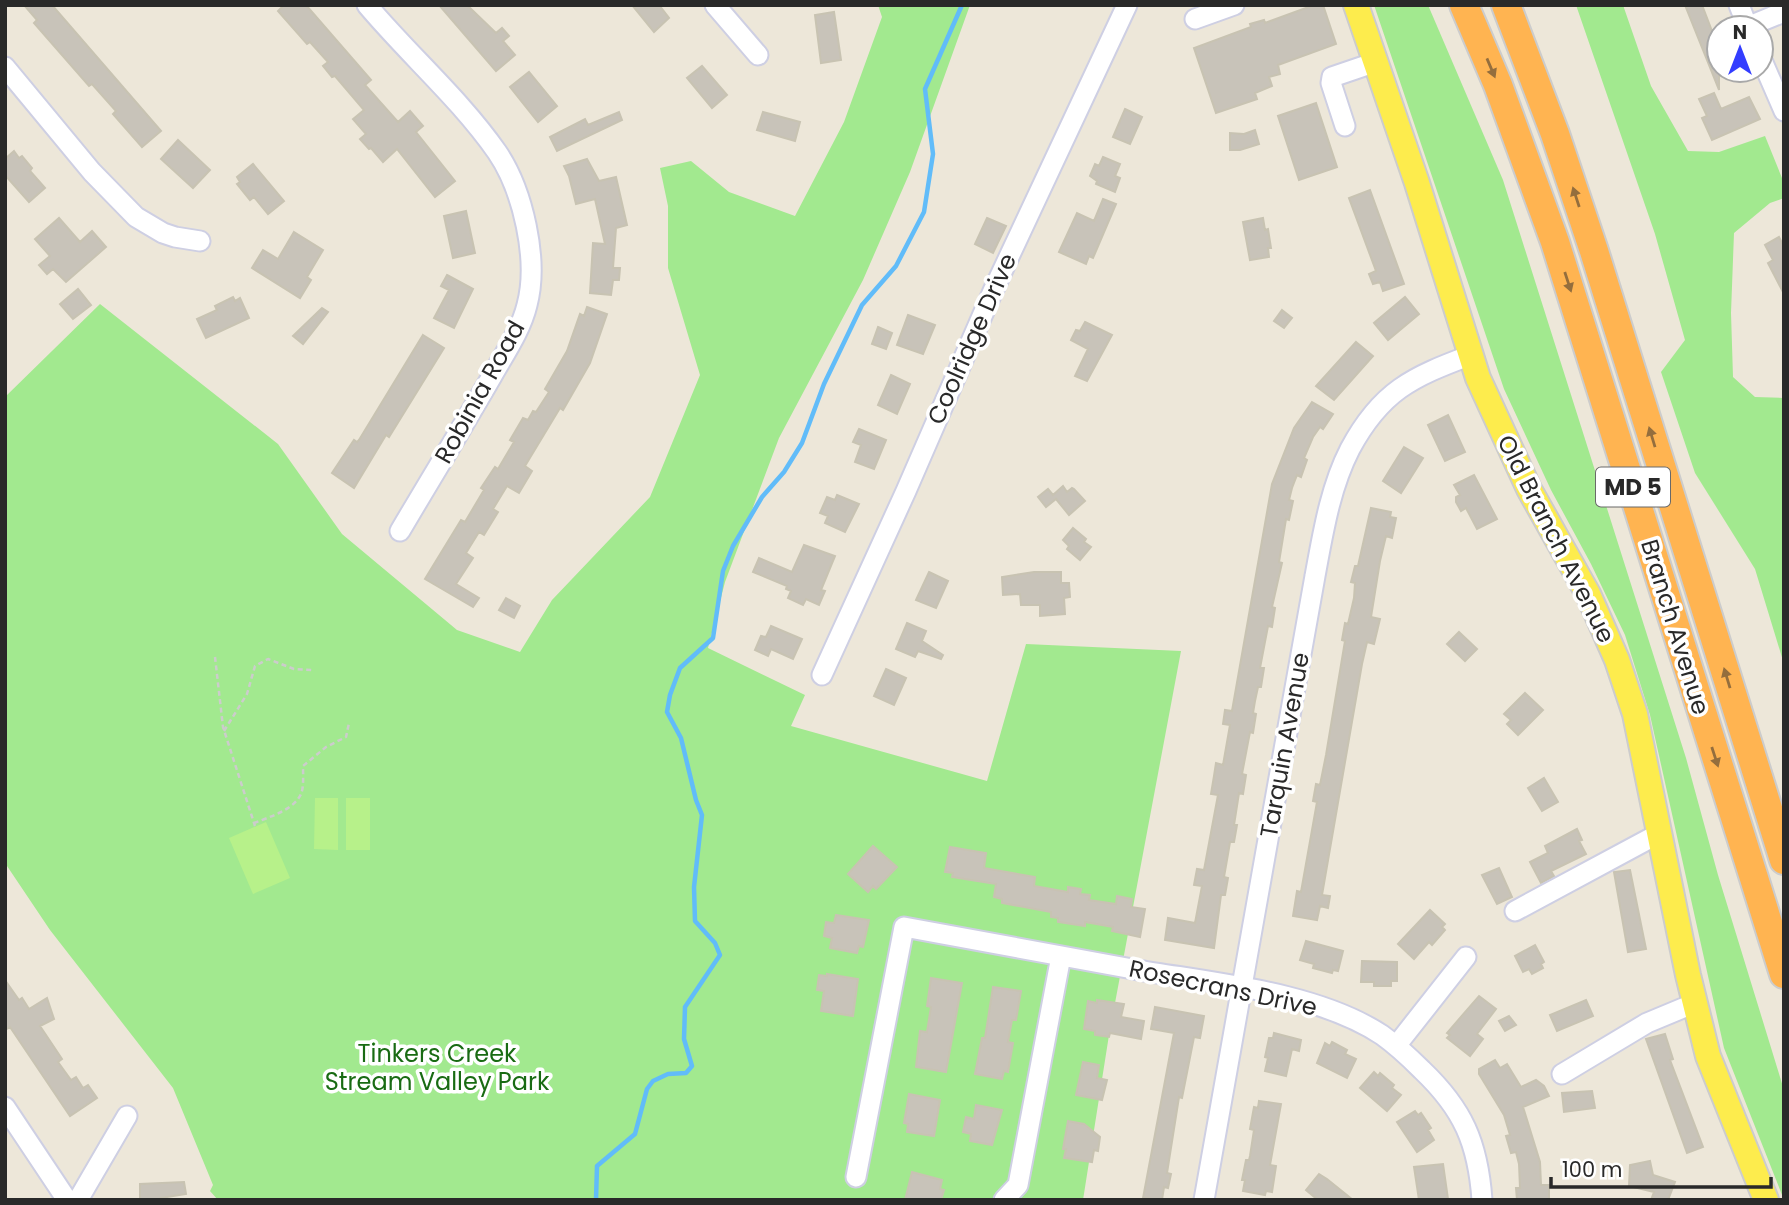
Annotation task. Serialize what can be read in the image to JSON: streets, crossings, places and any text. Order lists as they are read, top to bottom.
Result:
{
  "streets": {
    "highway": ["MD 5", "Branch Avenue"],
    "main road": ["Old Branch Avenue"],
    "street": [
      "Coolridge Drive",
      "Robinia Road",
      "Tarquin Avenue",
      "Rosecrans Drive"
    ]
  },
  "crossings": [
    ["Old Branch Avenue", "Tarquin Avenue"],
    ["Tarquin Avenue", "Rosecrans Drive"]
  ],
  "parks": ["Tinkers Creek Stream Valley Park"],
  "scale_bar": "100 m",
  "north": "top"
}
